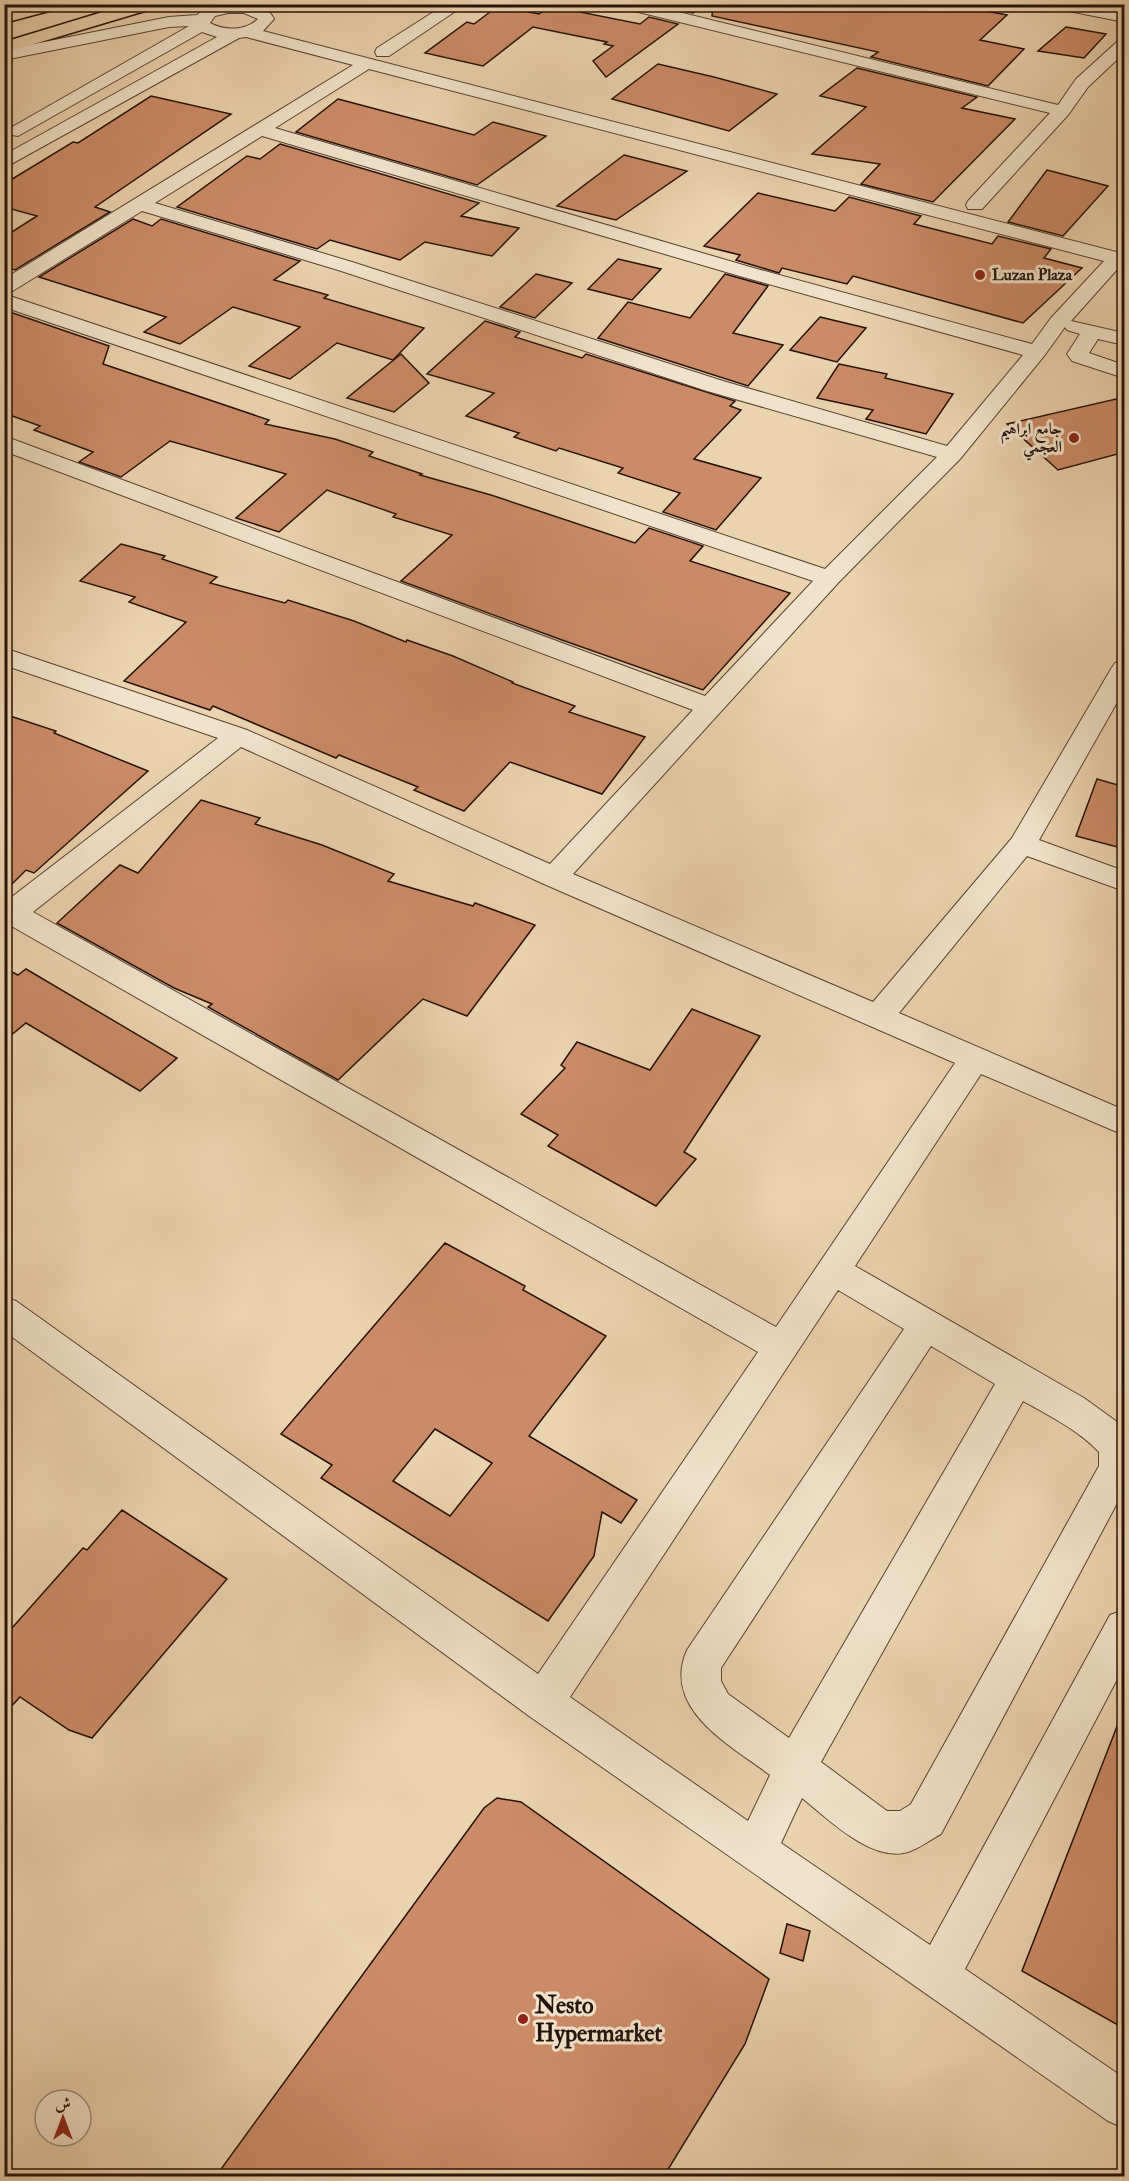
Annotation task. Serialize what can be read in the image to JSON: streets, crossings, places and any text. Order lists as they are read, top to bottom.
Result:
{
  "places": ["Luzan Plaza", "جامع ابراهيم العجمي", "Nesto Hypermarket"],
  "north": "top"
}
